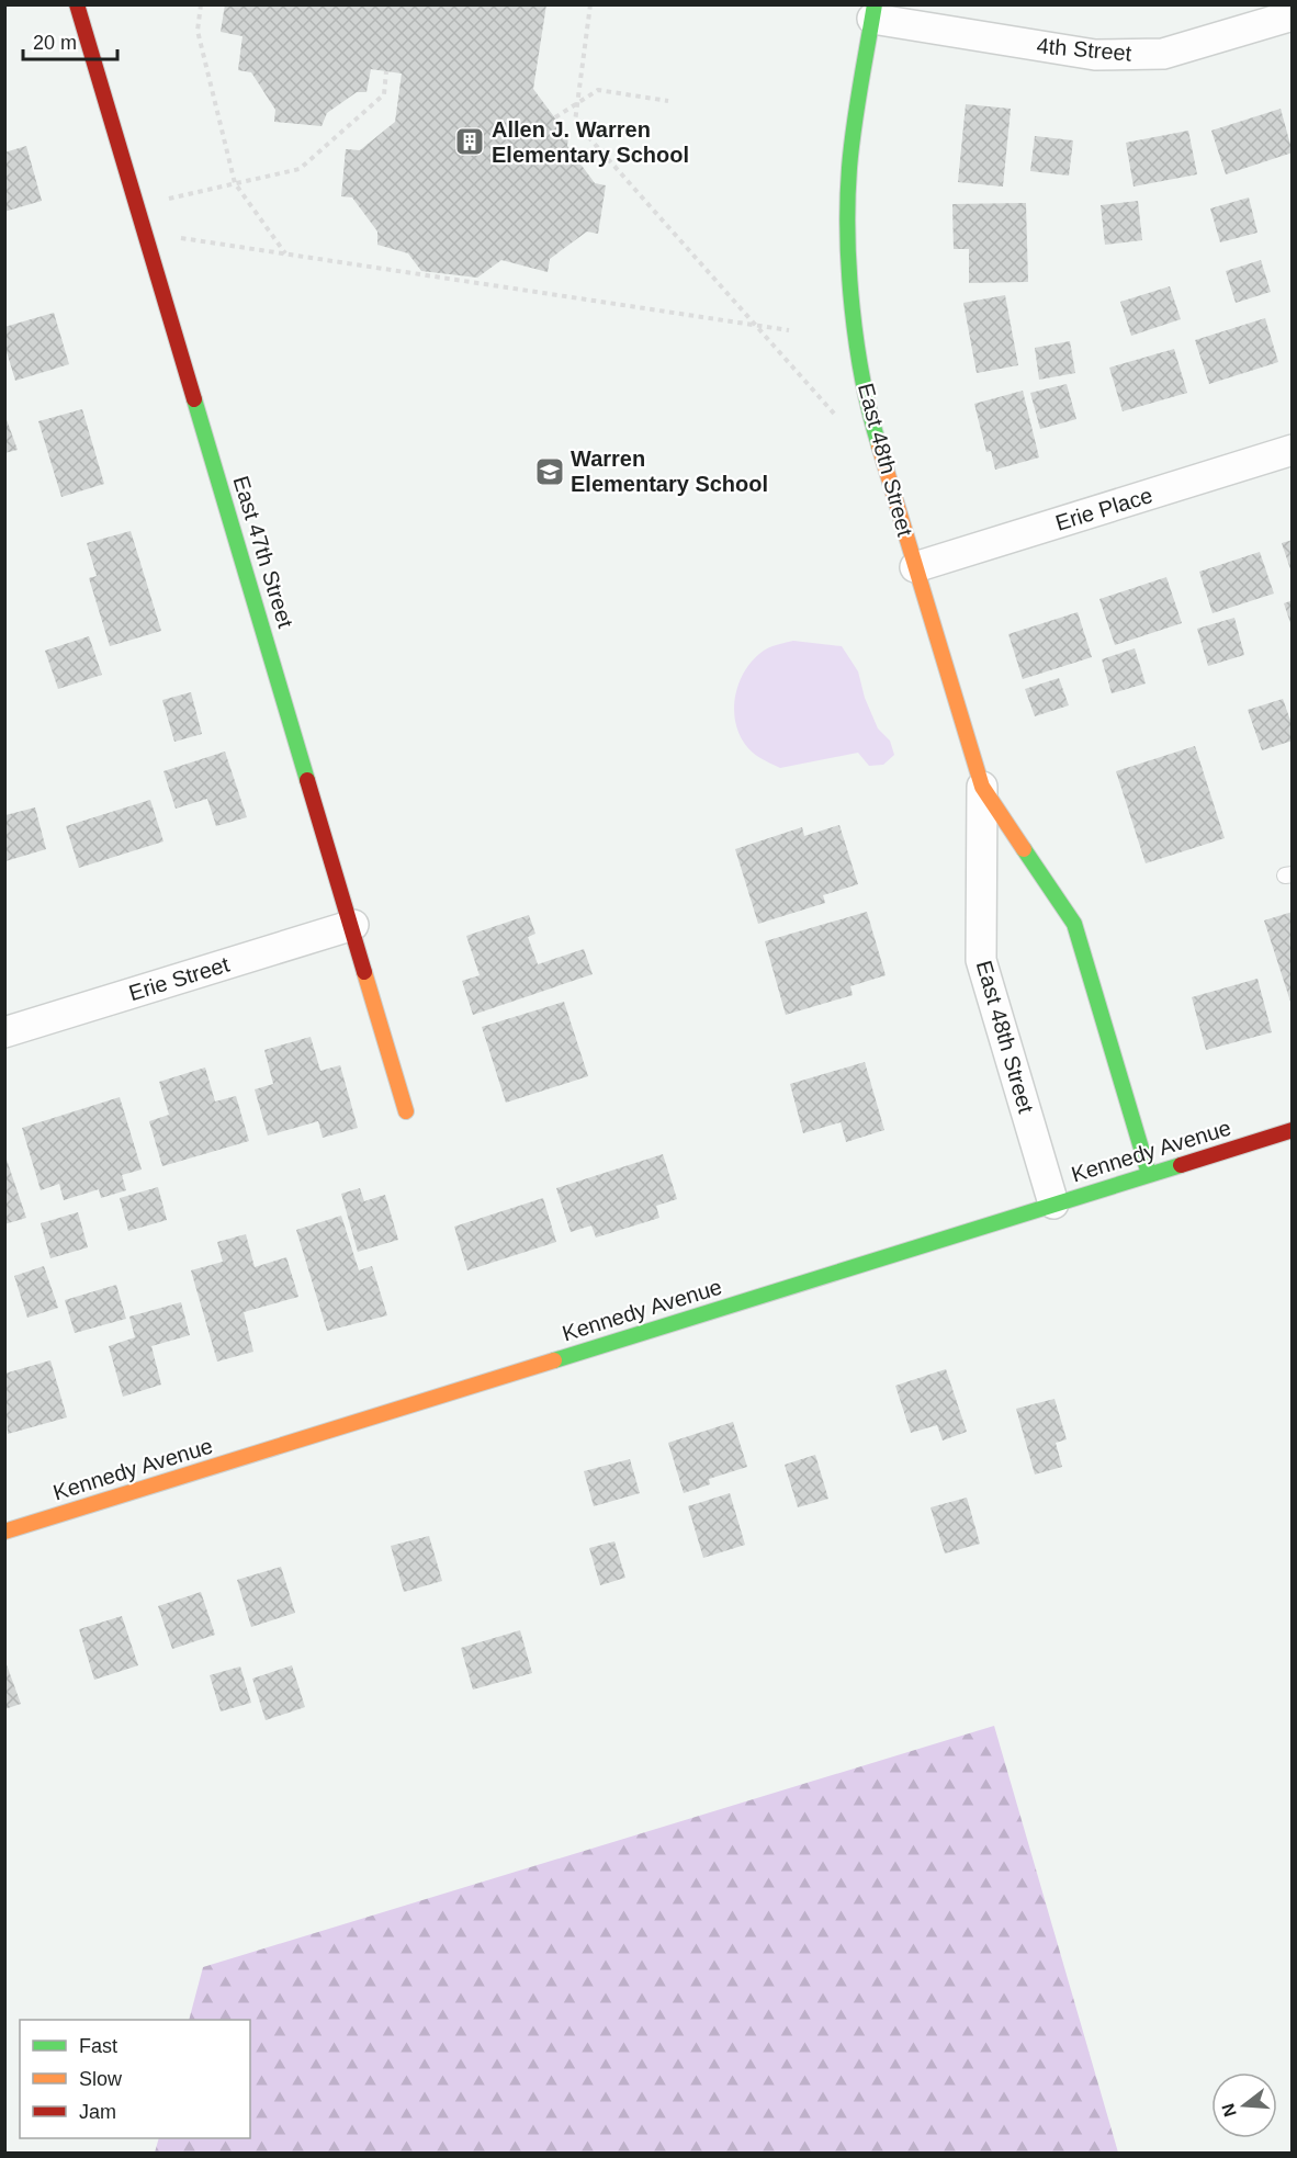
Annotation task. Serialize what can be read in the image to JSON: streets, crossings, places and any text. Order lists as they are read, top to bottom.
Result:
{
  "streets": {
    "street": [
      "4th Street",
      "East 48th Street",
      "Erie Place",
      "East 47th Street",
      "Erie Street",
      "Kennedy Avenue"
    ]
  },
  "crossings": [
    ["4th Street", "East 48th Street"],
    ["East 48th Street", "Erie Place"],
    ["East 48th Street", "Kennedy Avenue"],
    ["East 47th Street", "Erie Street"]
  ],
  "places": {
    "building": ["Allen J. Warren Elementary School"],
    "school or university": ["Warren Elementary School"]
  },
  "legend": ["Fast", "Slow", "Jam"],
  "scale_bar": "20 m",
  "north": "left"
}
